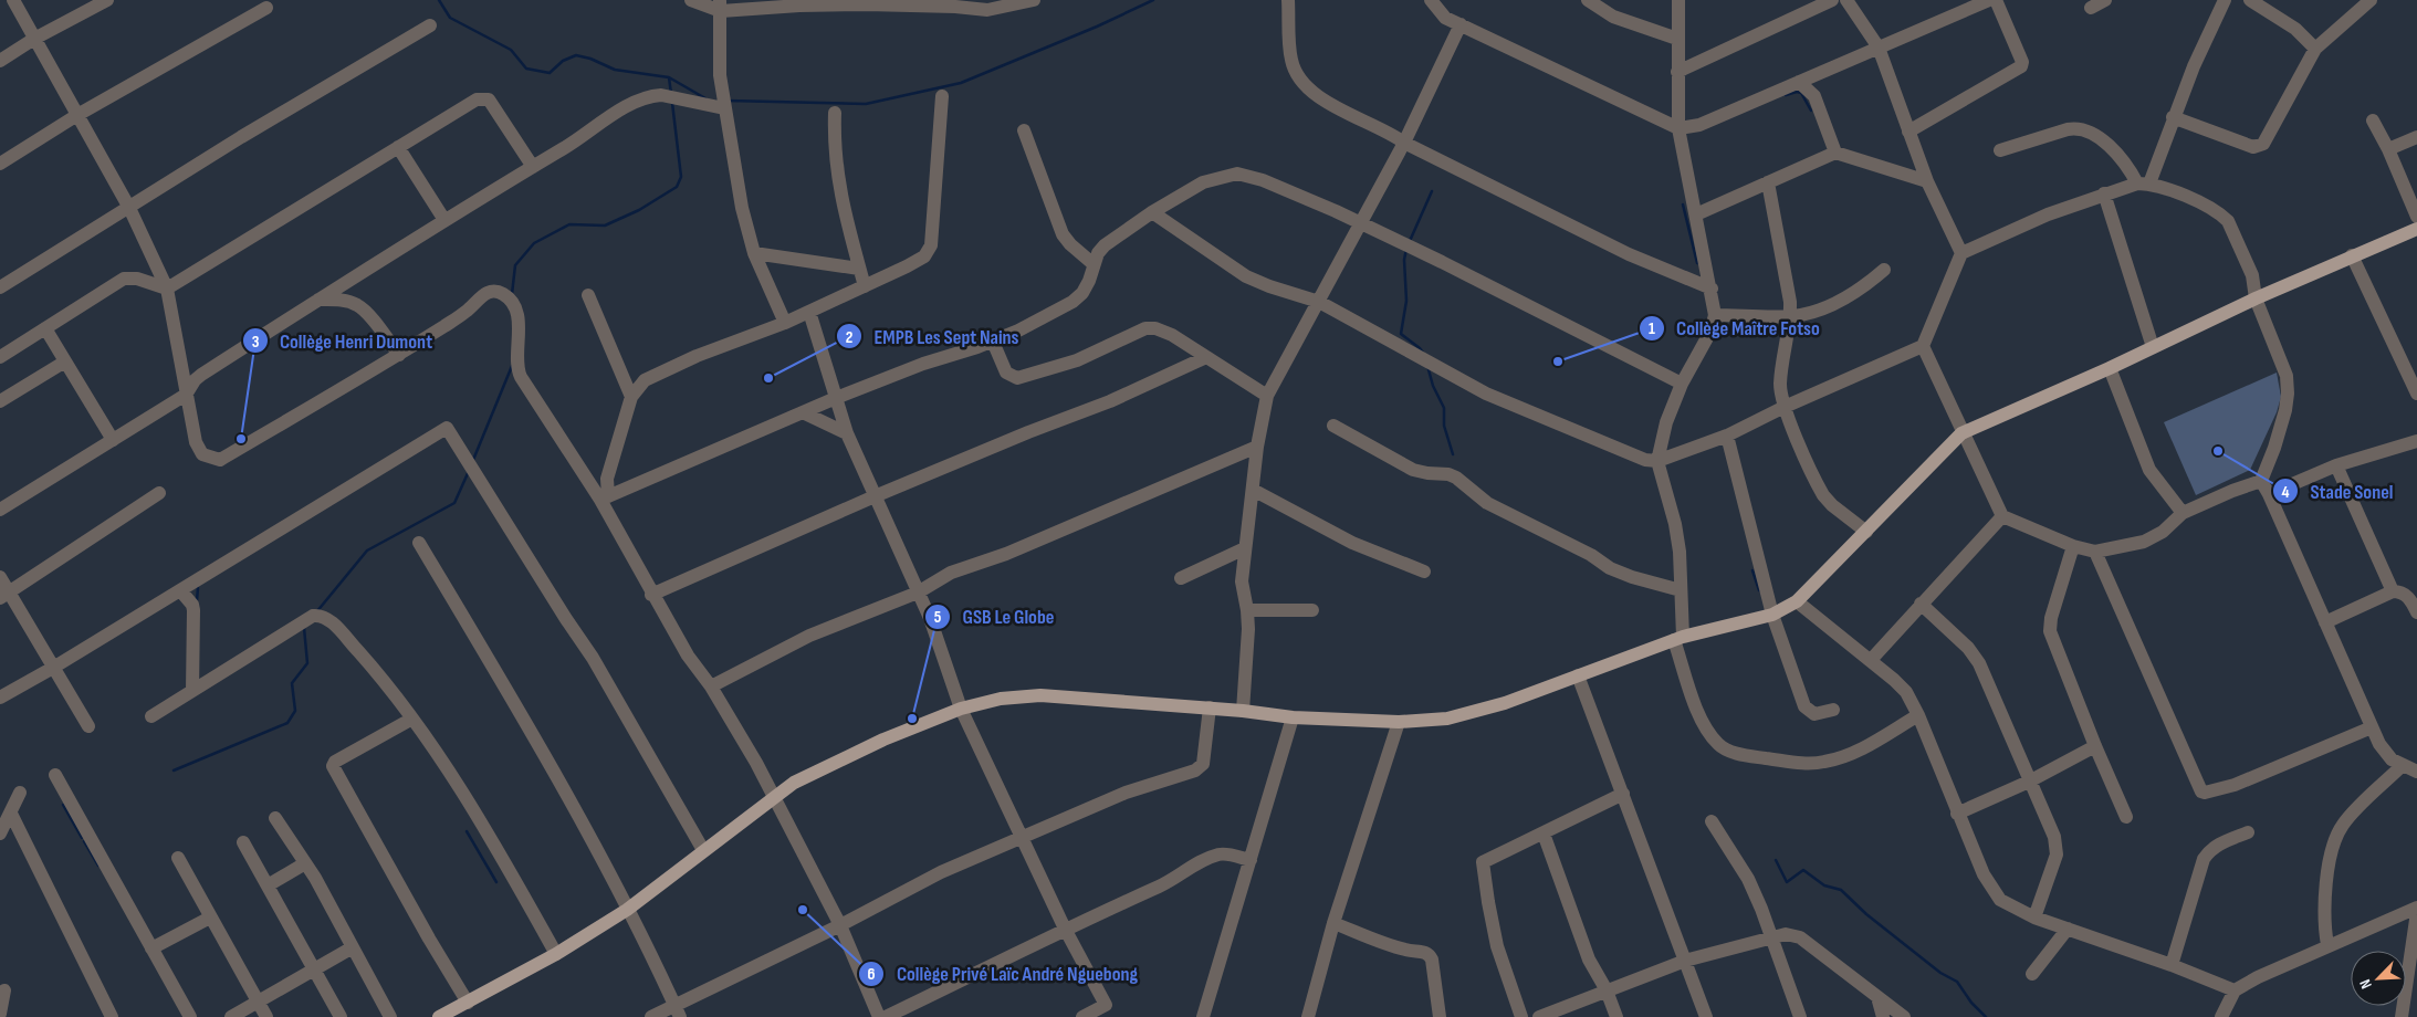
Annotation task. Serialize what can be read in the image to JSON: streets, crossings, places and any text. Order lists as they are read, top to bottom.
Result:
{
  "places": [
    "Collège Maître Fotso",
    "EMPB Les Sept Nains",
    "Collège Henri Dumont",
    "Stade Sonel",
    "GSB Le Globe",
    "Collège Privé Laïc André Nguebong"
  ],
  "north": "bottom left"
}
